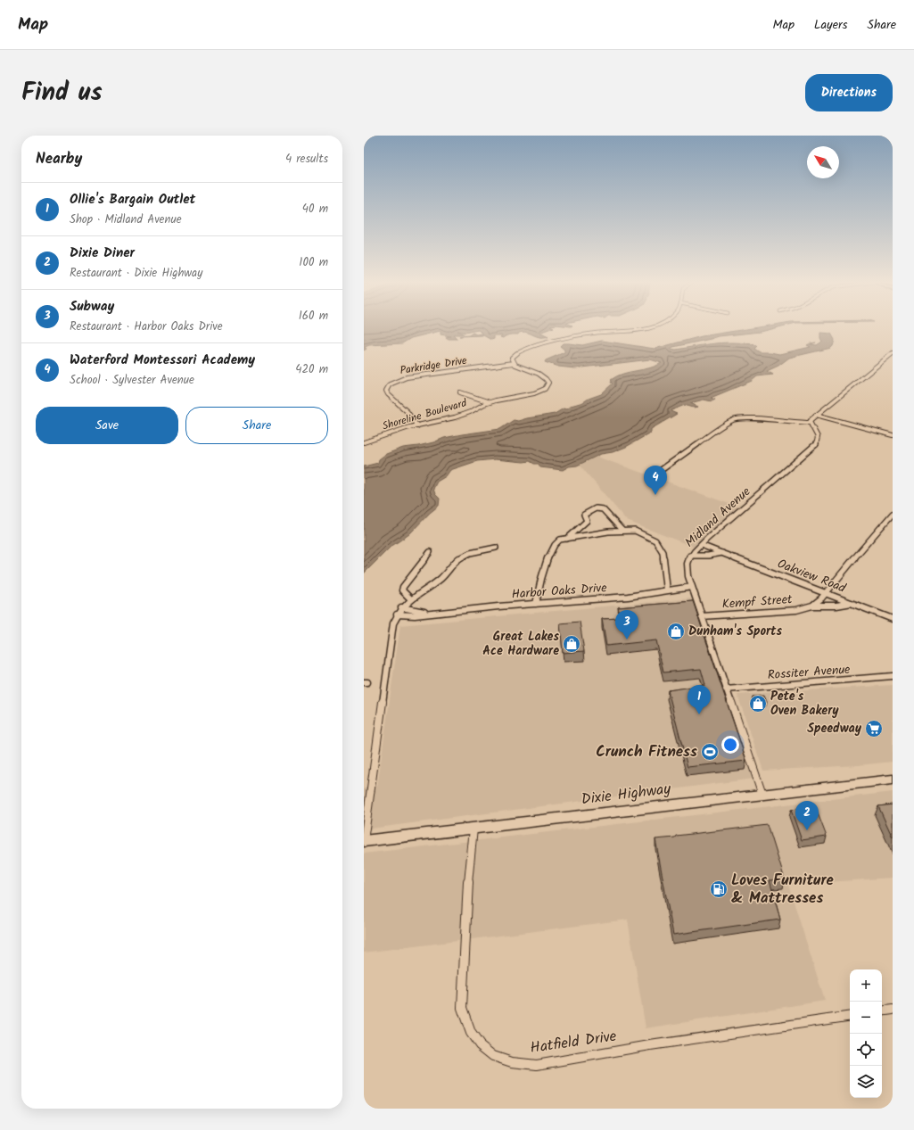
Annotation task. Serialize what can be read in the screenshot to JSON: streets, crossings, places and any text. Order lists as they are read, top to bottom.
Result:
{
  "streets": {
    "main road": ["Dixie Highway"],
    "street": [
      "Parkridge Drive",
      "Shoreline Boulevard",
      "Midland Avenue",
      "Oakview Road",
      "Harbor Oaks Drive",
      "Kempf Street",
      "Rossiter Avenue",
      "Hatfield Drive"
    ]
  },
  "crossings": [
    ["Parkridge Drive", "Shoreline Boulevard"],
    ["Midland Avenue", "Oakview Road"],
    ["Midland Avenue", "Harbor Oaks Drive"],
    ["Midland Avenue", "Kempf Street"],
    ["Midland Avenue", "Rossiter Avenue"],
    ["Midland Avenue", "Dixie Highway"],
    ["Oakview Road", "Kempf Street"],
    ["Dixie Highway", "Hatfield Drive"]
  ],
  "places": {
    "shop": ["Dunham's Sports", "Great Lakes Ace Hardware", "Pete's Oven Bakery"],
    "supermarket": ["Speedway"],
    "sports": ["Crunch Fitness"],
    "fuel station": ["Loves Furniture & Mattresses"]
  },
  "north": "top left",
  "page": {
    "header": "Map",
    "nav": ["Map", "Layers", "Share"],
    "title": "Find us",
    "buttons": [
      "Directions",
      ["Save", "Share"]
    ],
    "heading": ["Nearby", "4 results"],
    "list": [
      {
        "mark": "1",
        "name": "Ollie's Bargain Outlet",
        "note": "Shop · Midland Avenue",
        "value": "40 m"
      },
      {
        "mark": "2",
        "name": "Dixie Diner",
        "note": "Restaurant · Dixie Highway",
        "value": "100 m"
      },
      {
        "mark": "3",
        "name": "Subway",
        "note": "Restaurant · Harbor Oaks Drive",
        "value": "160 m"
      },
      {
        "mark": "4",
        "name": "Waterford Montessori Academy",
        "note": "School · Sylvester Avenue",
        "value": "420 m"
      }
    ],
    "pins": [
      "4",
      "3",
      "1",
      "2"
    ],
    "map_buttons": ["+", "−"]
  }
}
